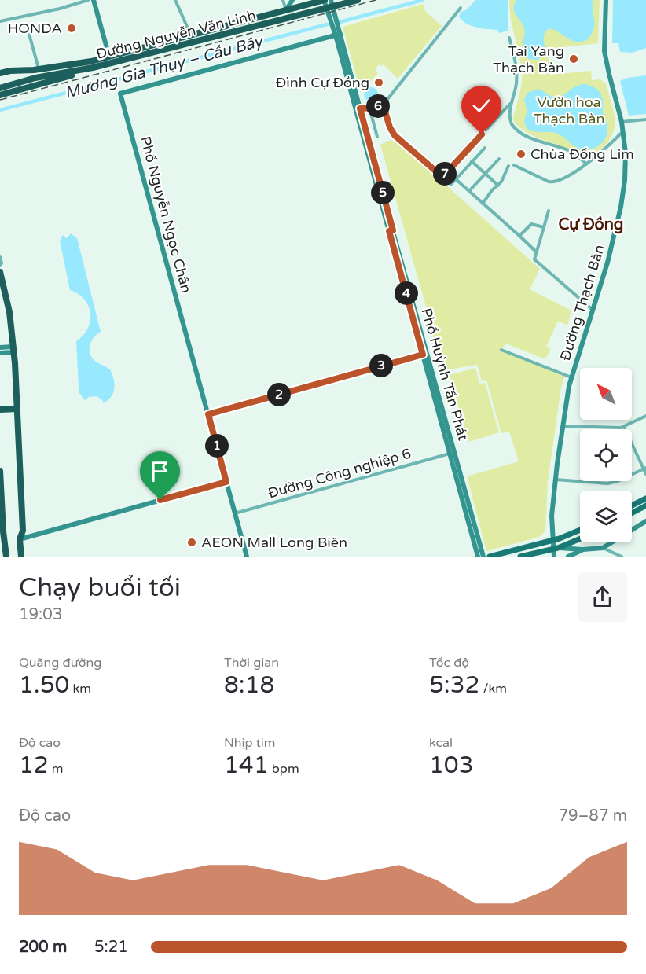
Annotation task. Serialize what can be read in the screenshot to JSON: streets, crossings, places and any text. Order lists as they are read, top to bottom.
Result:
{
  "streets": {
    "highway": ["Đường Nguyễn Văn Linh"],
    "street": [
      "Phố Nguyễn Ngọc Chân",
      "Đường Thạch Bàn",
      "Phố Huỳnh Tấn Phát",
      "Đường Công nghiệp 6"
    ]
  },
  "crossings": [
    ["Đường Nguyễn Văn Linh", "Phố Huỳnh Tấn Phát"],
    ["Phố Nguyễn Ngọc Chân", "Phố Huỳnh Tấn Phát"],
    ["Phố Nguyễn Ngọc Chân", "Đường Công nghiệp 6"],
    ["Phố Huỳnh Tấn Phát", "Đường Công nghiệp 6"]
  ],
  "districts": ["Cự Đồng"],
  "water": ["Mương Gia Thụy – Cầu Bây"],
  "parks": ["Vườn hoa Thạch Bàn"],
  "places": [
    "HONDA",
    "Tai Yang Thạch Bàn",
    "Đình Cự Đồng",
    "Chùa Đống Lim",
    "AEON Mall Long Biên"
  ],
  "north": "top left",
  "page": {
    "pins": [
      "6",
      "7",
      "5",
      "4",
      "3",
      "2",
      "1"
    ],
    "heading": ["Chạy buổi tối", "19:03"],
    "stats": [
      ["Quãng đường", "1.50 km"],
      ["Thời gian", "8:18"],
      ["Tốc độ", "5:32 /km"],
      ["Độ cao", "12 m"],
      ["Nhịp tim", "141 bpm"],
      ["kcal", "103"]
    ],
    "chart": ["Độ cao", "79–87 m"],
    "list": [
      {
        "name": "200 m",
        "note": "5:21"
      }
    ]
  }
}
